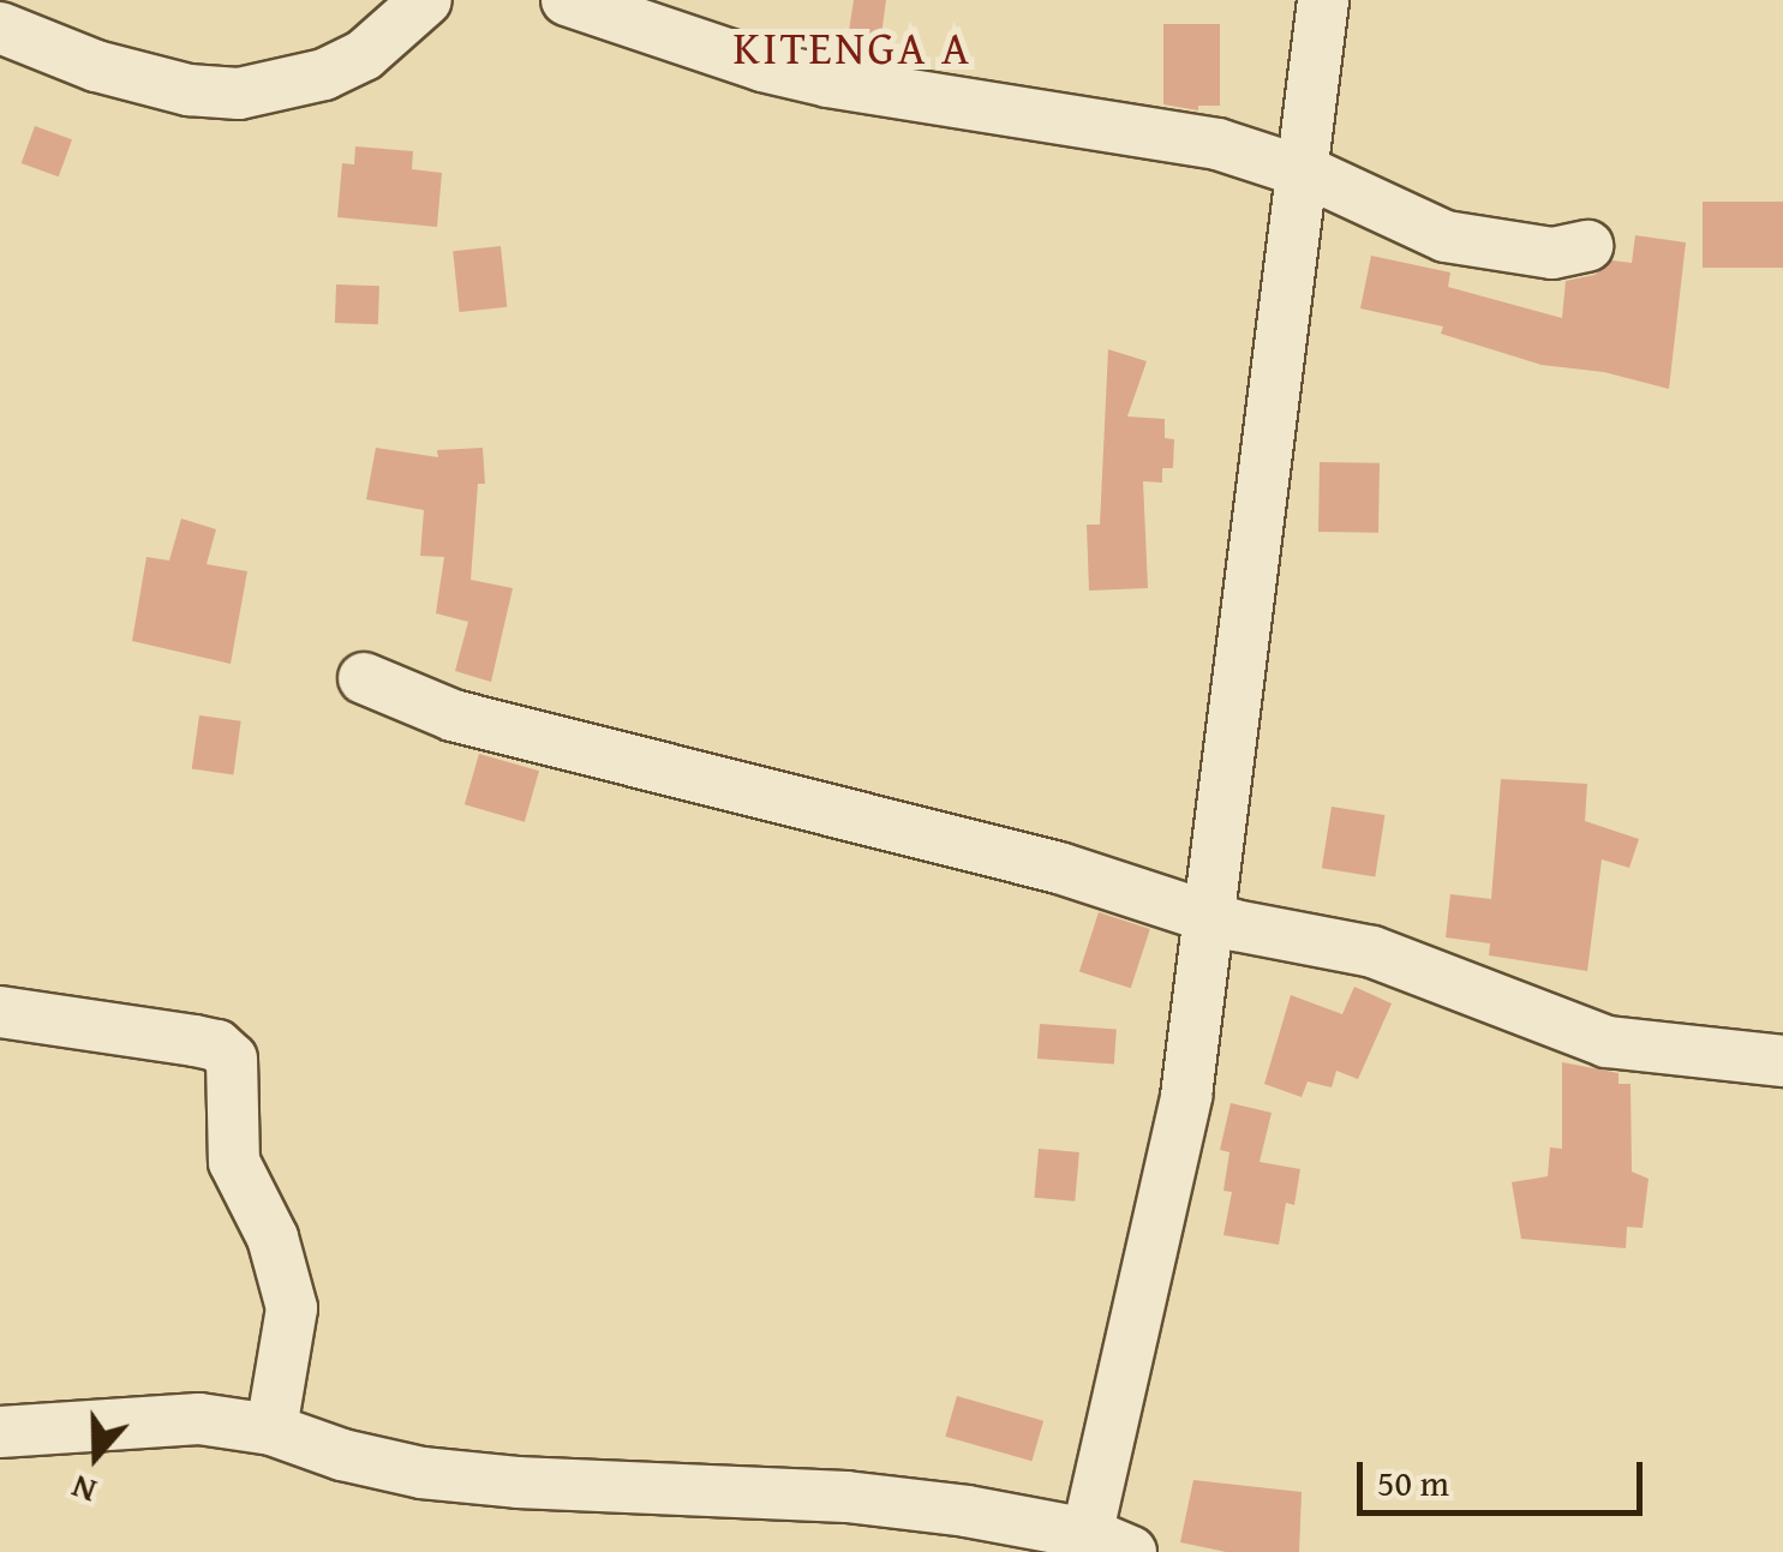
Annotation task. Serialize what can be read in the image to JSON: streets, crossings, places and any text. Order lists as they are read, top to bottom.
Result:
{
  "districts": ["KITENGA A"],
  "scale_bar": "50 m",
  "north": "bottom"
}
